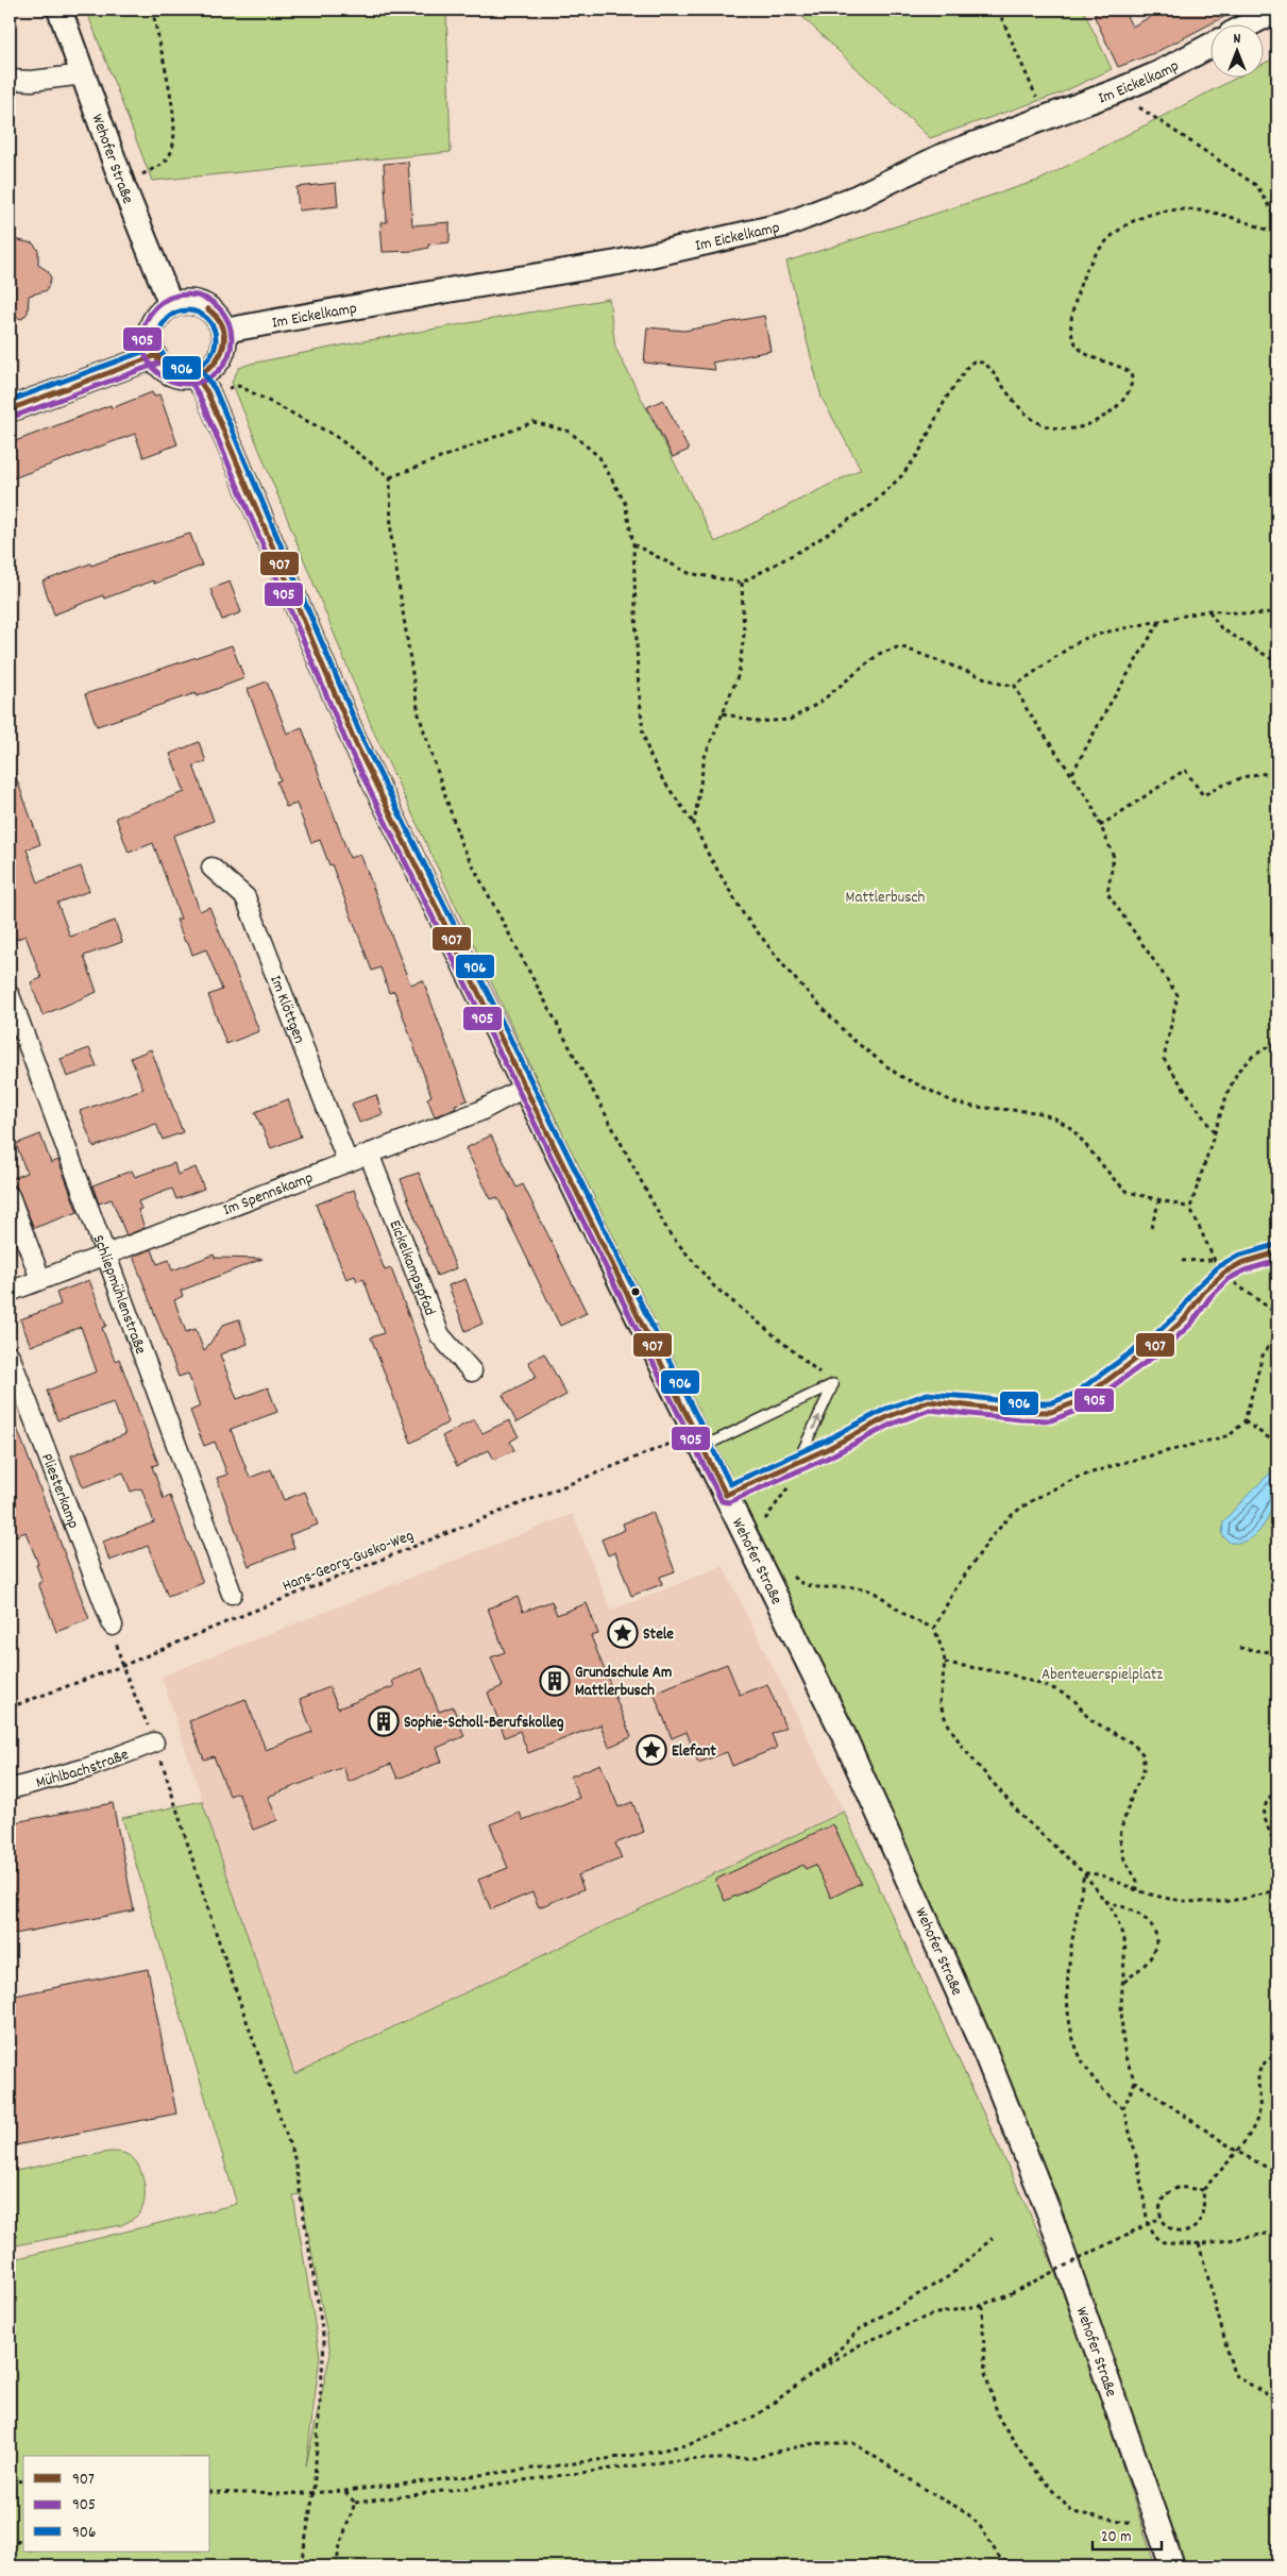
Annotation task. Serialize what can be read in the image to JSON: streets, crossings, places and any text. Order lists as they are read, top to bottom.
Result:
{
  "streets": {
    "street": [
      "Im Eickelkamp",
      "Wehofer Straße",
      "Im Klöttgen",
      "Im Spennskamp",
      "Eickelkampspfad",
      "Schliepmühlenstraße",
      "Pliesterkamp",
      "Mühlbachstraße"
    ],
    "path": ["Hans-Georg-Gusko-Weg"]
  },
  "crossings": [
    ["Im Eickelkamp", "Wehofer Straße"],
    ["Wehofer Straße", "Im Spennskamp"],
    ["Wehofer Straße", "Hans-Georg-Gusko-Weg"],
    ["Im Klöttgen", "Im Spennskamp"],
    ["Im Spennskamp", "Eickelkampspfad"],
    ["Im Spennskamp", "Schliepmühlenstraße"]
  ],
  "parks": ["Mattlerbusch", "Abenteuerspielplatz"],
  "places": {
    "place": ["Stele", "Elefant"],
    "building": ["Grundschule Am Mattlerbusch", "Sophie-Scholl-Berufskolleg"]
  },
  "lines": ["transit line 905", "transit line 907", "transit line 906"],
  "legend": ["907", "905", "906"],
  "scale_bar": "20 m",
  "north": "top"
}
